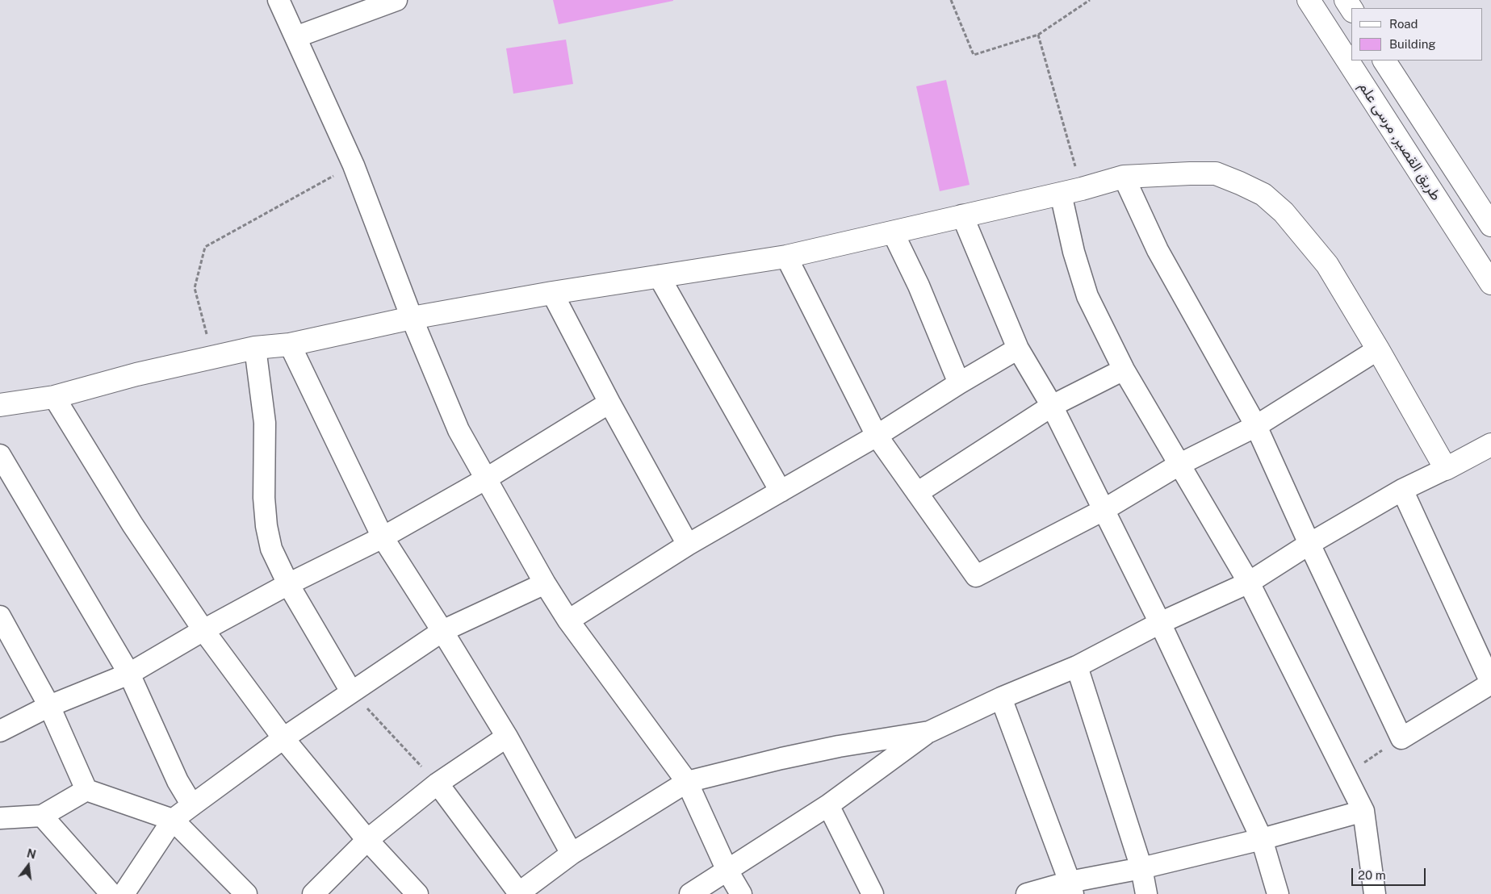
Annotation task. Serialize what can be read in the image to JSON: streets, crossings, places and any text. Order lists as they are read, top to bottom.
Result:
{
  "streets": {
    "street": ["طريق القصير, مرسى علم"]
  },
  "legend": ["Road", "Building"],
  "scale_bar": "20 m",
  "north": "top"
}
